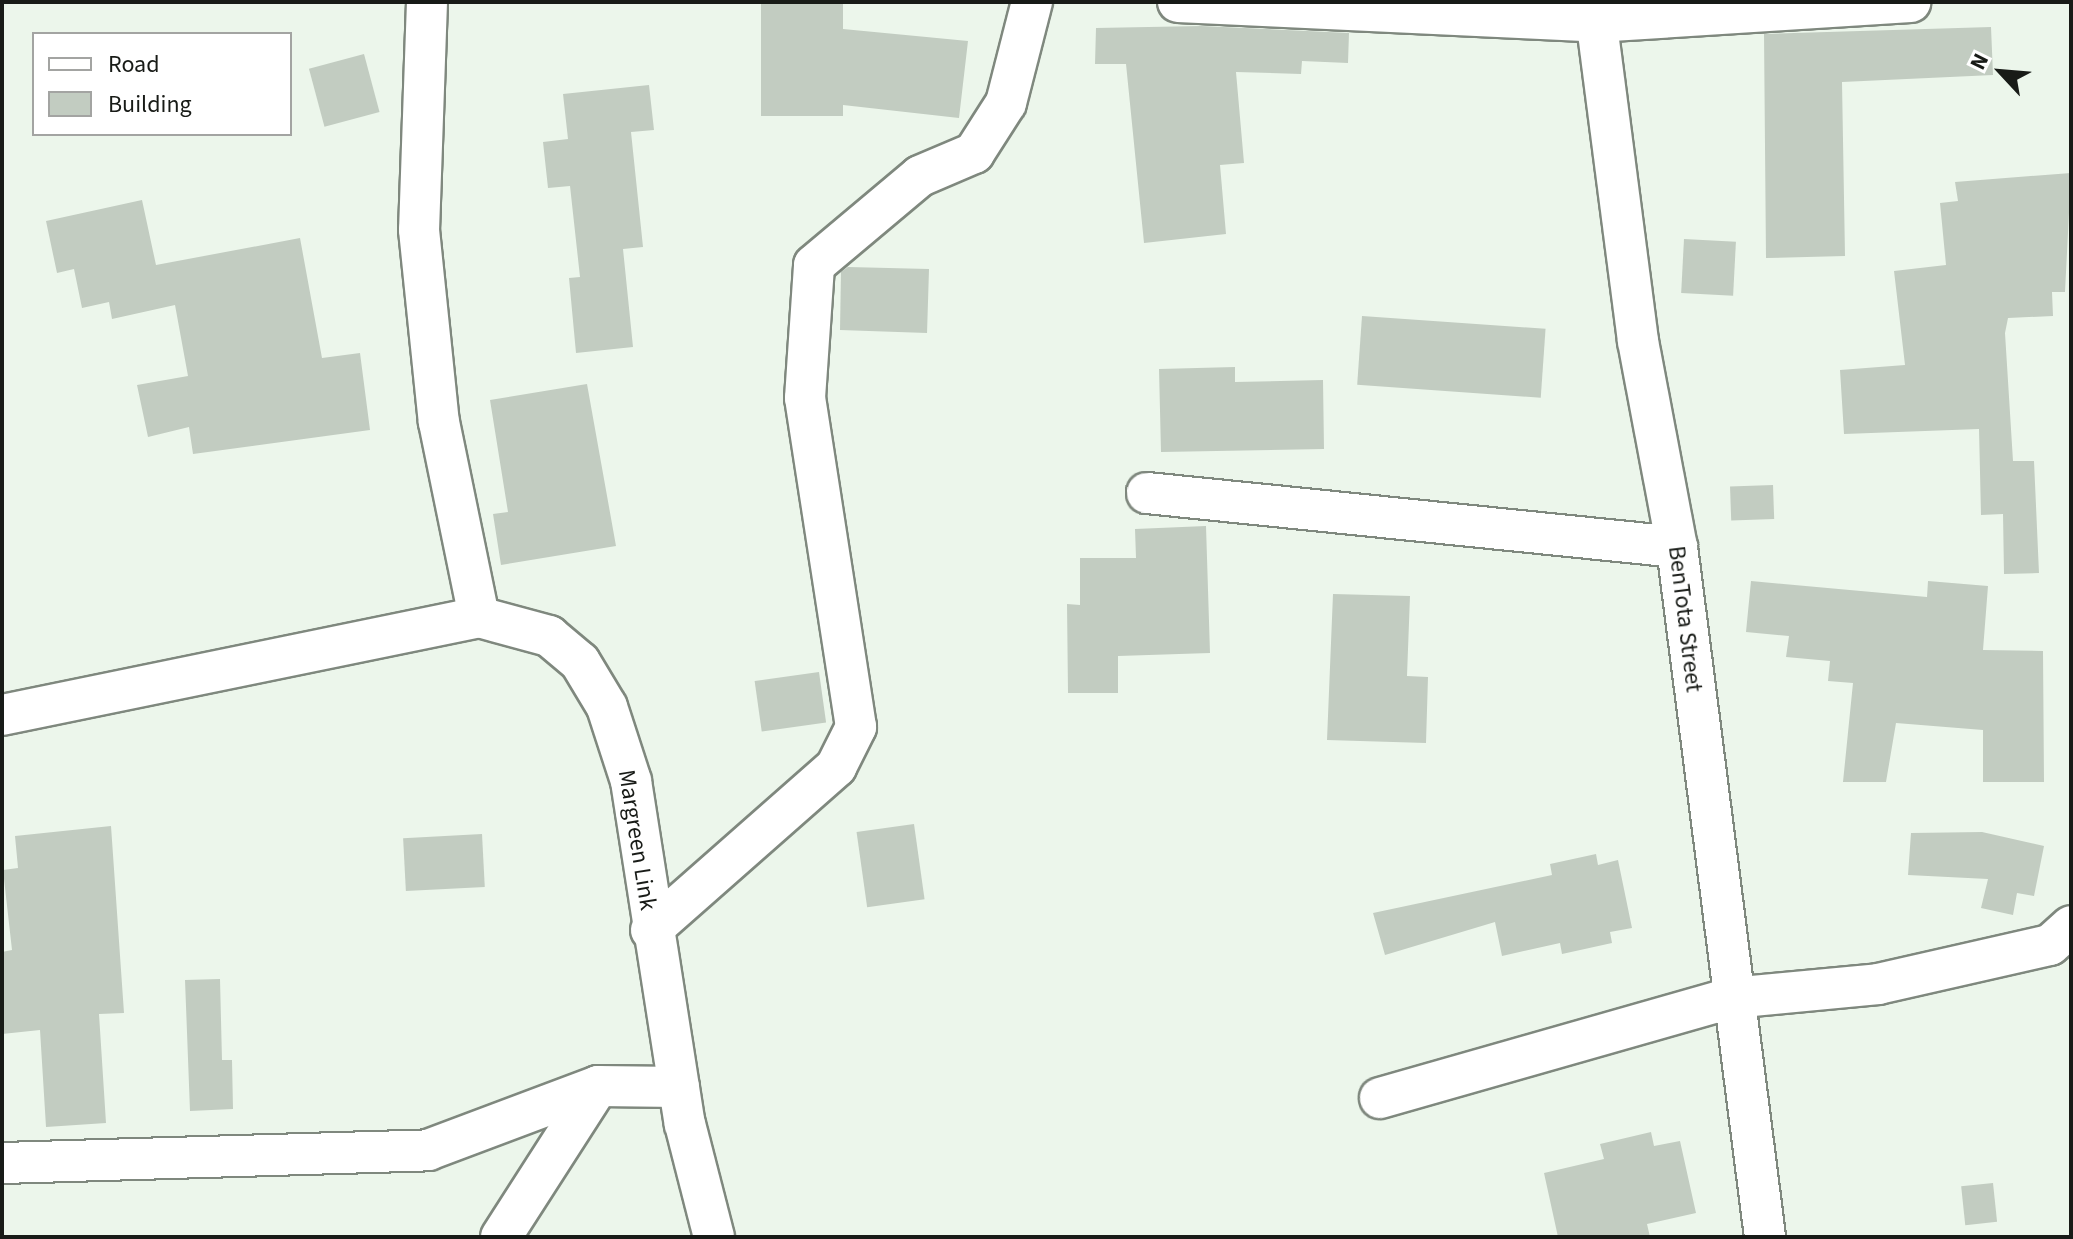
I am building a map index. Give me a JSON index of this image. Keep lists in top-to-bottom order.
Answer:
{
  "streets": {
    "street": ["BenTota Street", "Margreen Link"]
  },
  "legend": ["Road", "Building"],
  "north": "top left"
}
